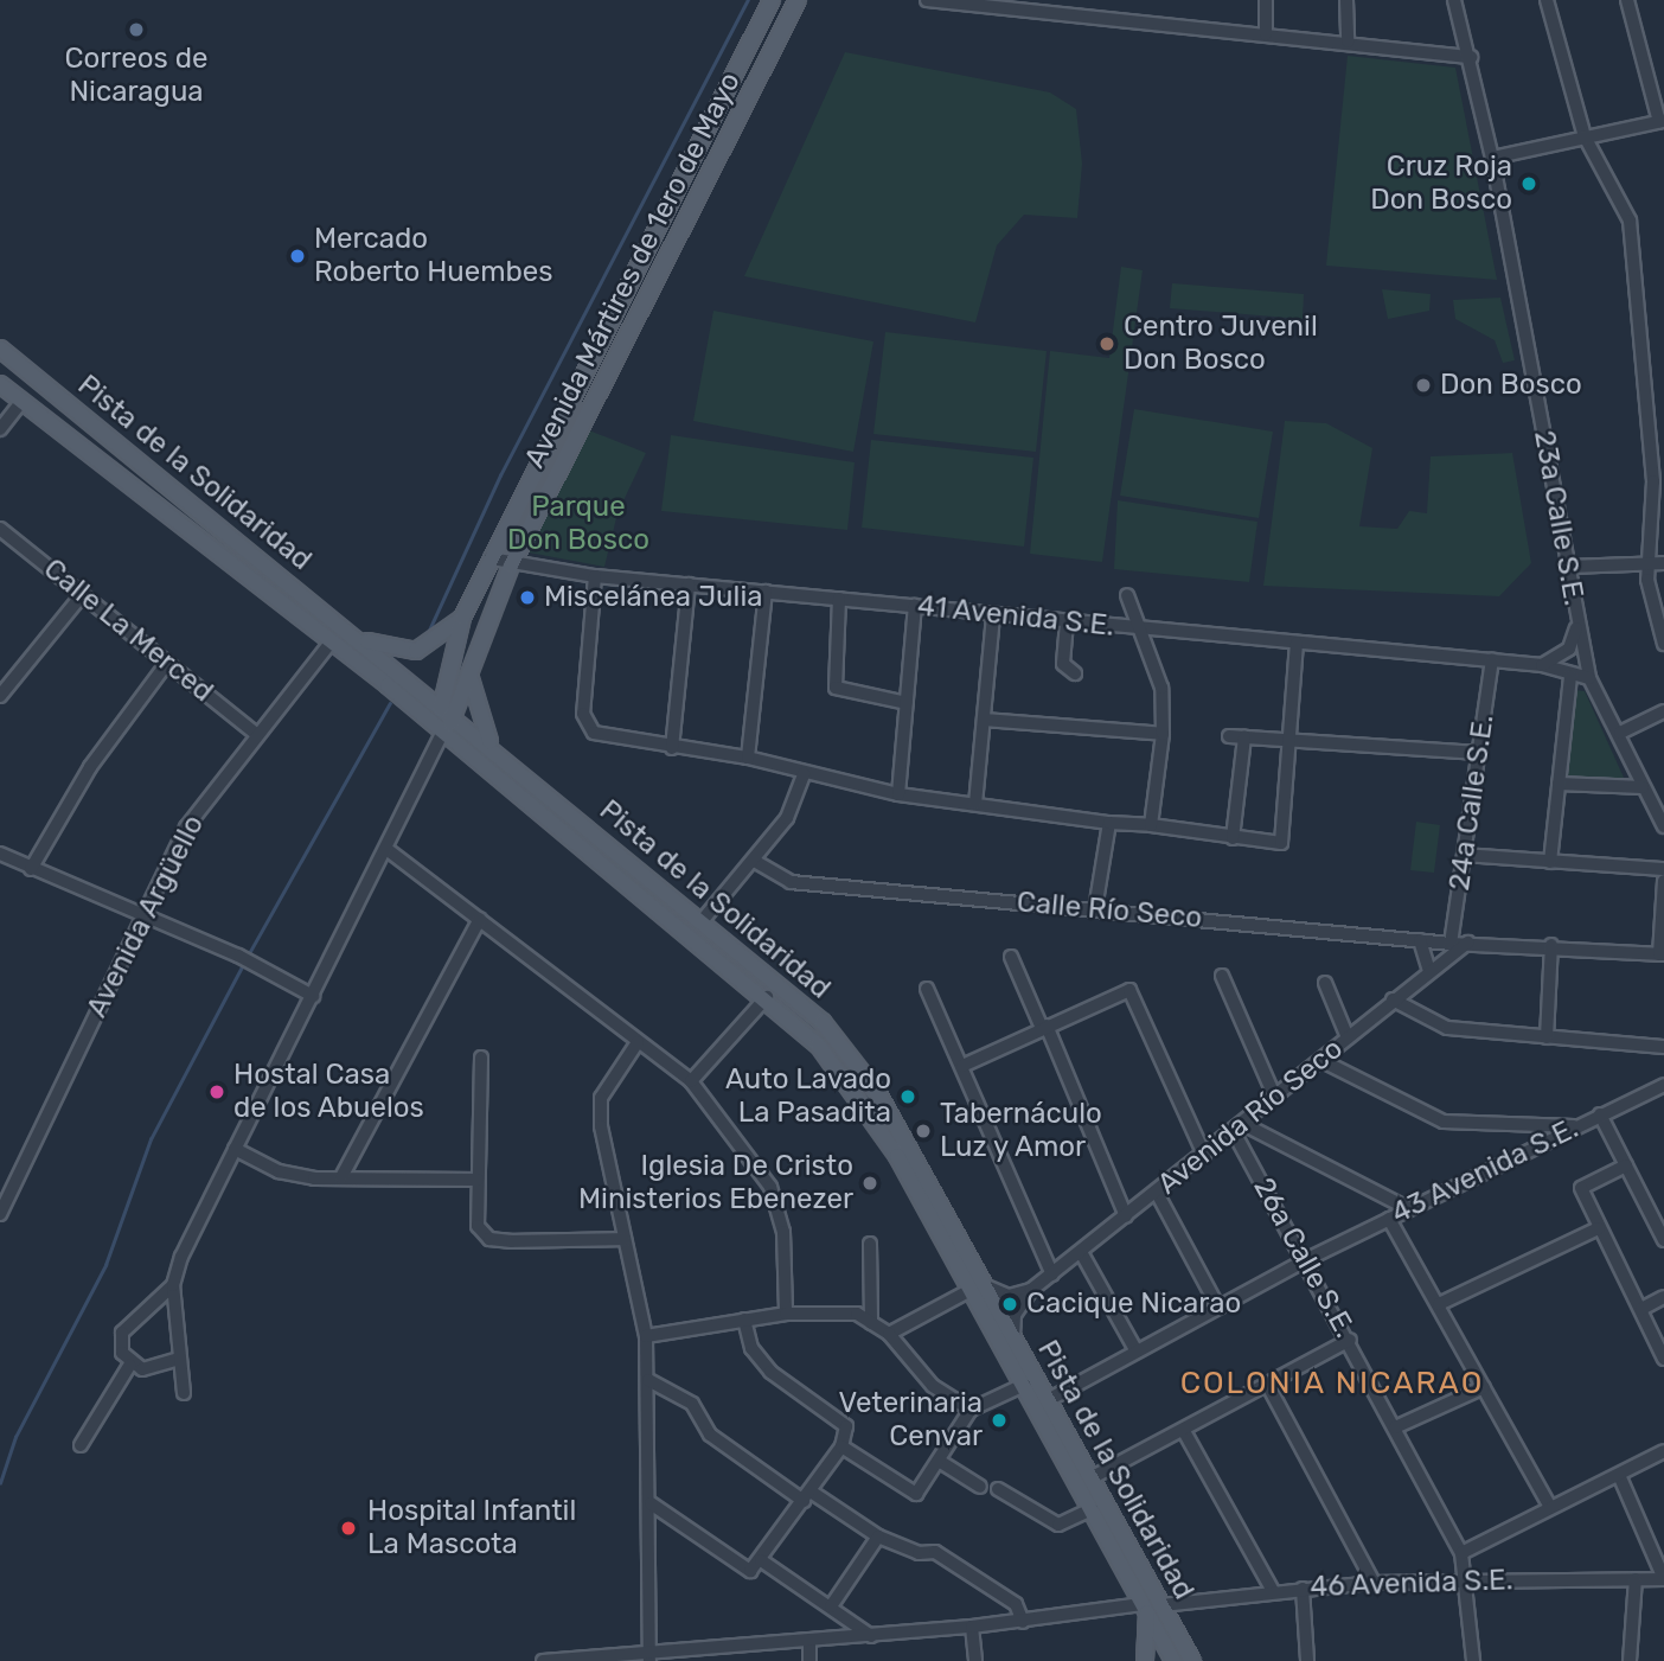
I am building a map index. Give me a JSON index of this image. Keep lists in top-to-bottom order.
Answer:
{
  "streets": {
    "main road": ["Avenida Mártires de 1ero de Mayo", "Pista de la Solidaridad"],
    "street": [
      "23a Calle S.E.",
      "41 Avenida S.E.",
      "Calle La Merced",
      "24a Calle S.E.",
      "Calle Río Seco",
      "Avenida Argüello",
      "Avenida Río Seco",
      "43 Avenida S.E.",
      "26a Calle S.E.",
      "46 Avenida S.E."
    ]
  },
  "crossings": [
    ["Avenida Mártires de 1ero de Mayo", "Pista de la Solidaridad"],
    ["Avenida Mártires de 1ero de Mayo", "41 Avenida S.E."],
    ["Pista de la Solidaridad", "Avenida Argüello"],
    ["Pista de la Solidaridad", "Avenida Río Seco"],
    ["Pista de la Solidaridad", "43 Avenida S.E."],
    ["Pista de la Solidaridad", "46 Avenida S.E."],
    ["23a Calle S.E.", "41 Avenida S.E."],
    ["41 Avenida S.E.", "24a Calle S.E."],
    ["Calle La Merced", "Avenida Argüello"],
    ["24a Calle S.E.", "Calle Río Seco"],
    ["Calle Río Seco", "Avenida Río Seco"],
    ["Avenida Río Seco", "26a Calle S.E."],
    ["43 Avenida S.E.", "26a Calle S.E."],
    ["26a Calle S.E.", "46 Avenida S.E."]
  ],
  "districts": ["COLONIA NICARAO"],
  "parks": ["Parque Don Bosco"],
  "places": [
    "Correos de Nicaragua",
    "Cruz Roja Don Bosco",
    "Mercado Roberto Huembes",
    "Centro Juvenil Don Bosco",
    "Don Bosco",
    "Miscelánea Julia",
    "Hostal Casa de los Abuelos",
    "Auto Lavado La Pasadita",
    "Tabernáculo Luz y Amor",
    "Iglesia De Cristo Ministerios Ebenezer",
    "Cacique Nicarao",
    "Veterinaria Cenvar",
    "Hospital Infantil La Mascota"
  ]
}
